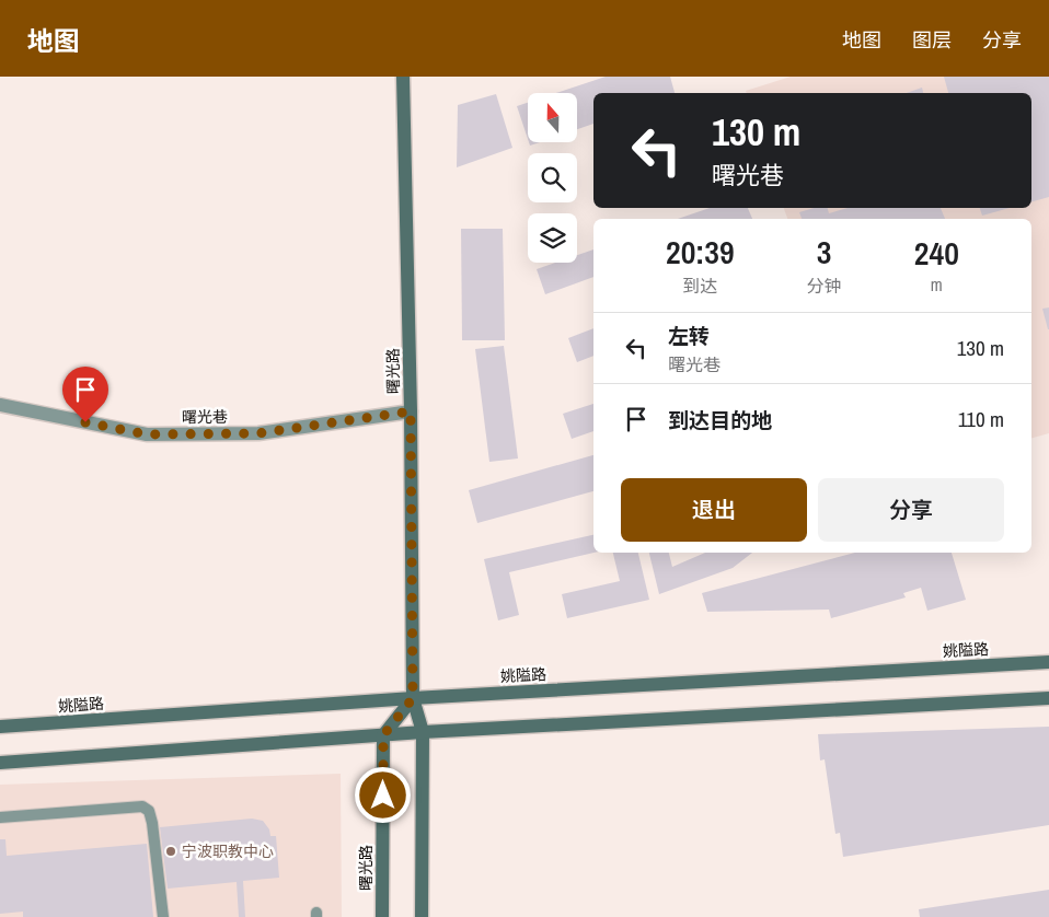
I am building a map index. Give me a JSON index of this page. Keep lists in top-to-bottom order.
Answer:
{
  "streets": {
    "main road": ["曙光路", "姚隘路"],
    "street": ["曙光巷"]
  },
  "crossings": [
    ["曙光路", "曙光巷"],
    ["曙光路", "姚隘路"]
  ],
  "places": ["宁波职教中心"],
  "north": "top",
  "page": {
    "header": "地图",
    "nav": ["地图", "图层", "分享"],
    "turn": ["130 m", "曙光巷"],
    "eta": [
      "20:39",
      "到达",
      "3",
      "分钟",
      "240",
      "m"
    ],
    "list": [
      {
        "name": "左转",
        "note": "曙光巷",
        "value": "130 m"
      },
      {
        "name": "到达目的地",
        "value": "110 m"
      }
    ],
    "buttons": ["退出", "分享"]
  }
}
